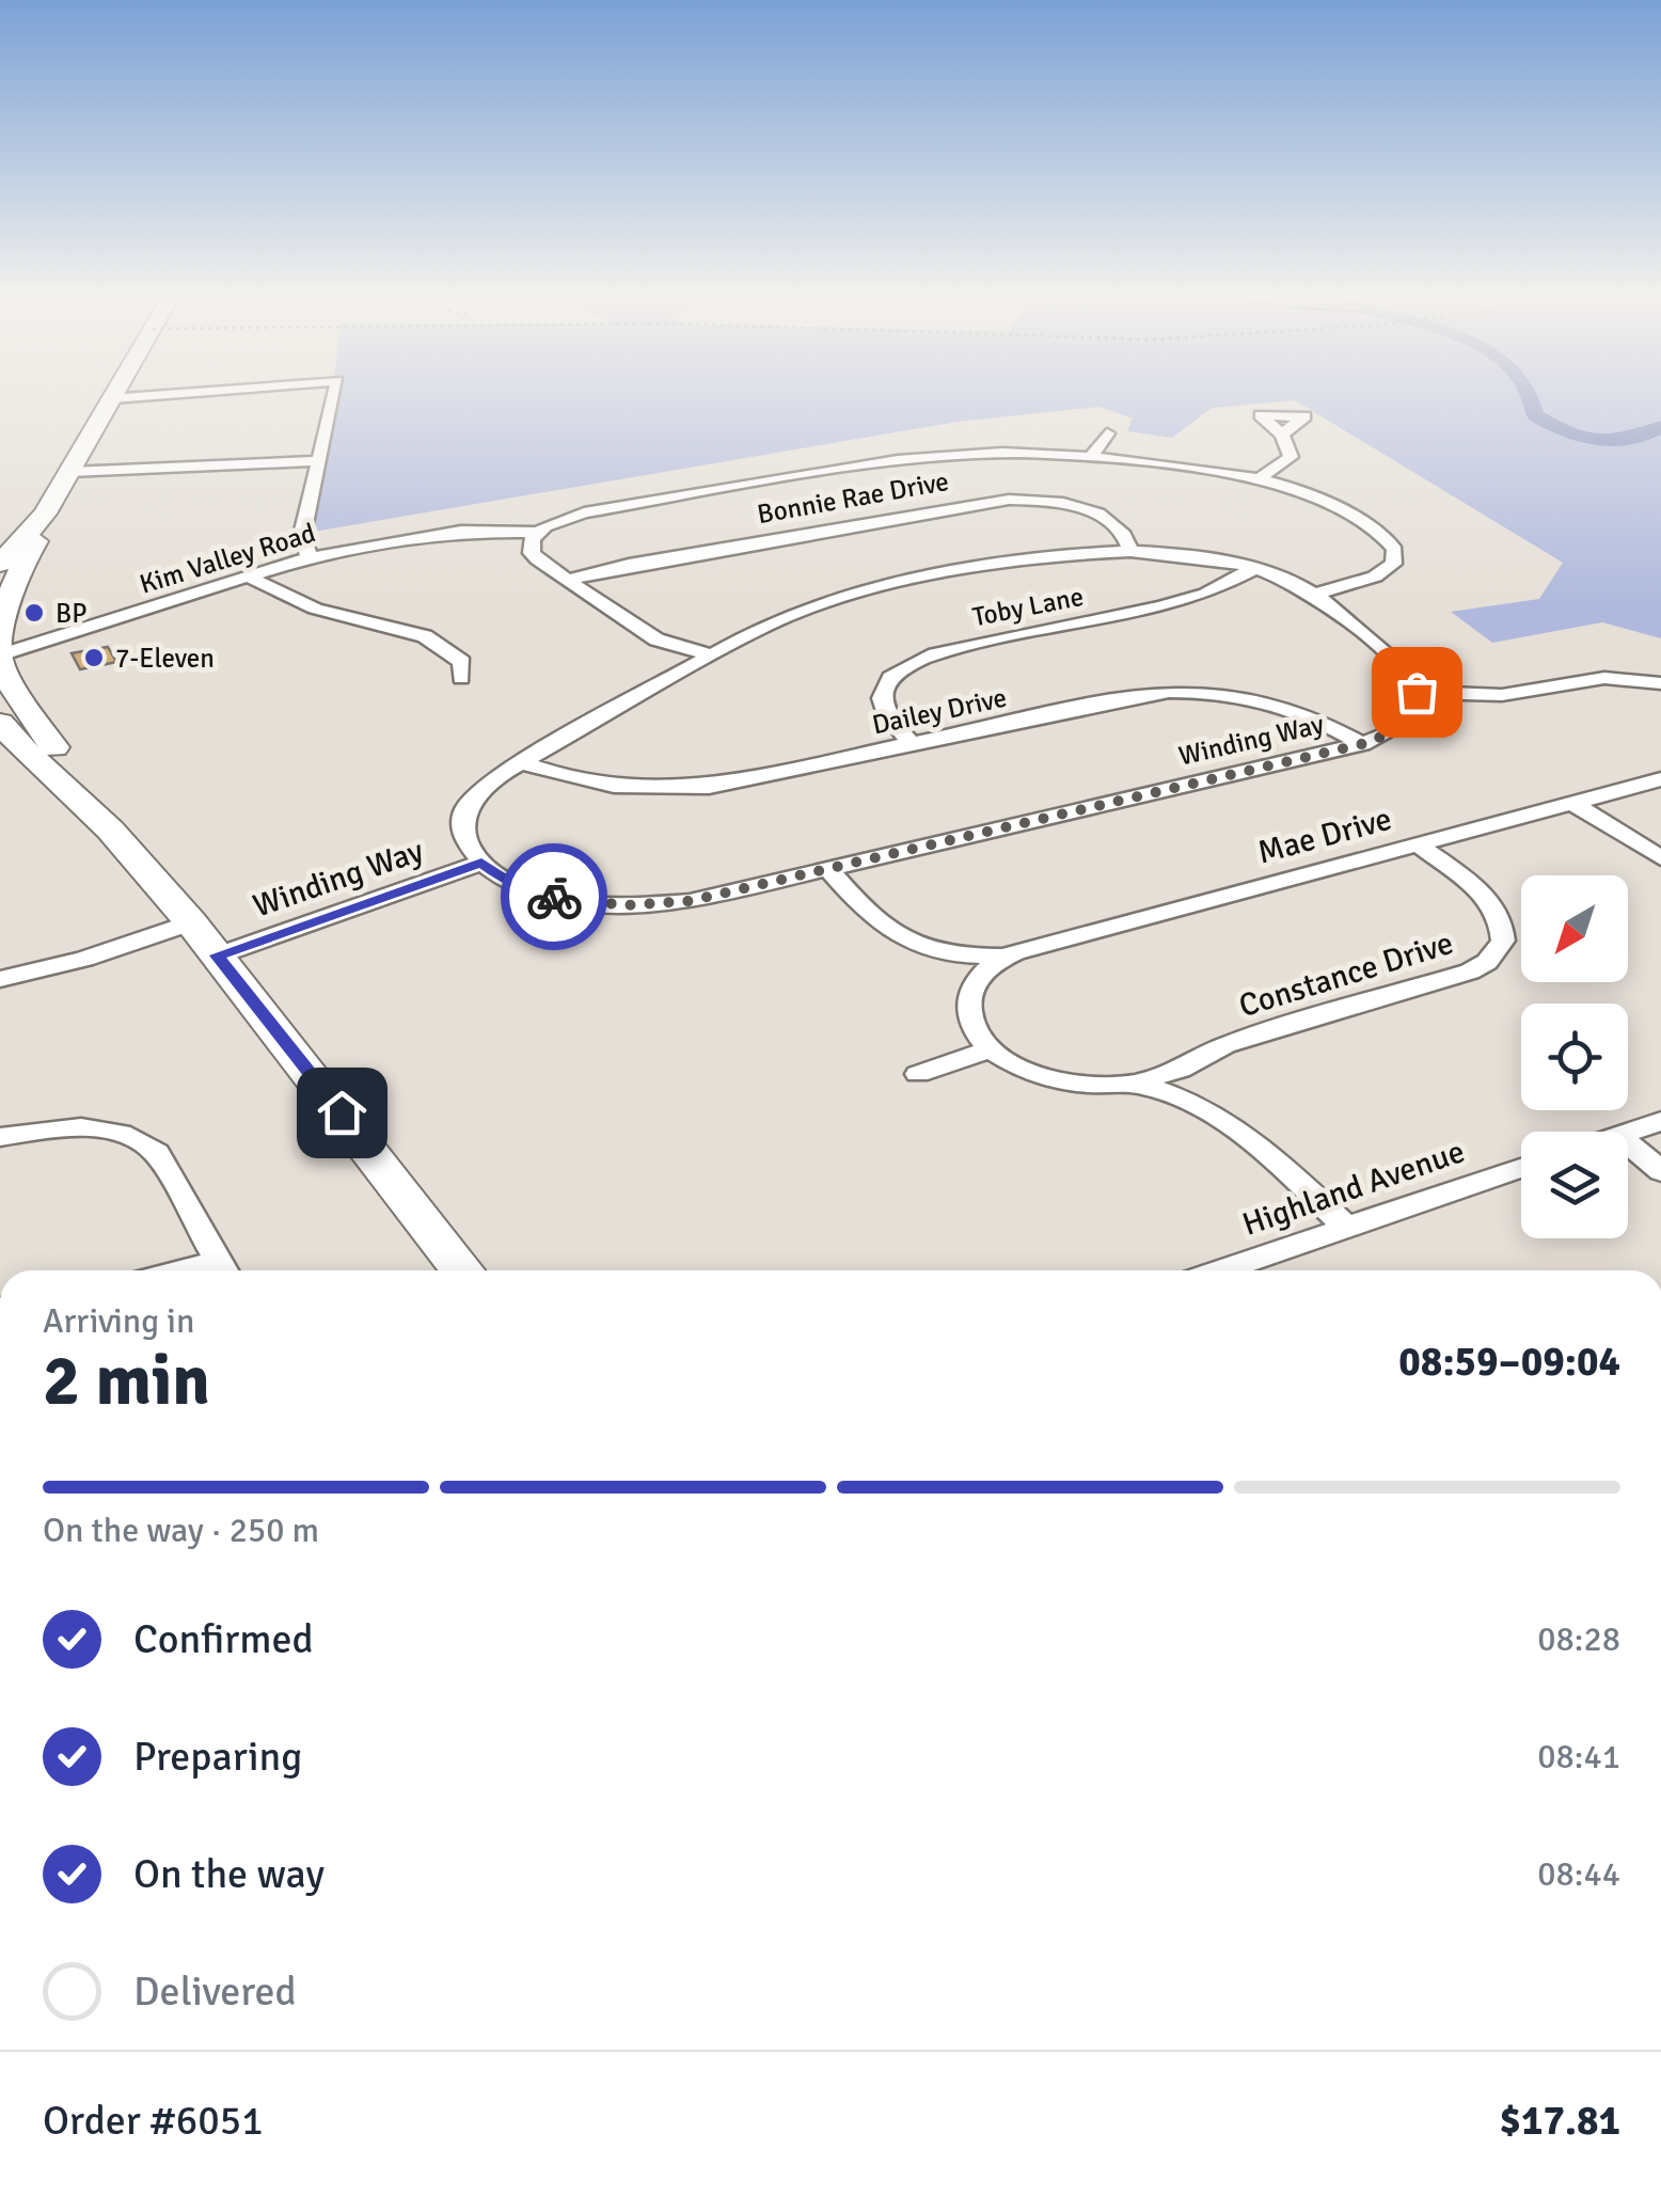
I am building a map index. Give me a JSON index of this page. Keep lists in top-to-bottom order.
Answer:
{
  "streets": {
    "street": [
      "Bonnie Rae Drive",
      "Kim Valley Road",
      "Toby Lane",
      "Dailey Drive",
      "Winding Way",
      "Mae Drive",
      "Constance Drive",
      "Highland Avenue"
    ]
  },
  "crossings": [
    ["Bonnie Rae Drive", "Winding Way"],
    ["Toby Lane", "Dailey Drive"],
    ["Toby Lane", "Winding Way"],
    ["Dailey Drive", "Winding Way"],
    ["Winding Way", "Mae Drive"],
    ["Mae Drive", "Constance Drive"]
  ],
  "places": ["BP", "7-Eleven"],
  "north": "bottom left",
  "page": {
    "heading": ["2 min", "Arriving in", "08:59–09:04"],
    "panel": ["Order #6051", "$17.81"],
    "bar": "On the way · 250 m",
    "list": [
      ["Confirmed", "08:28"],
      ["Preparing", "08:41"],
      ["On the way", "08:44"],
      "Delivered"
    ]
  }
}
